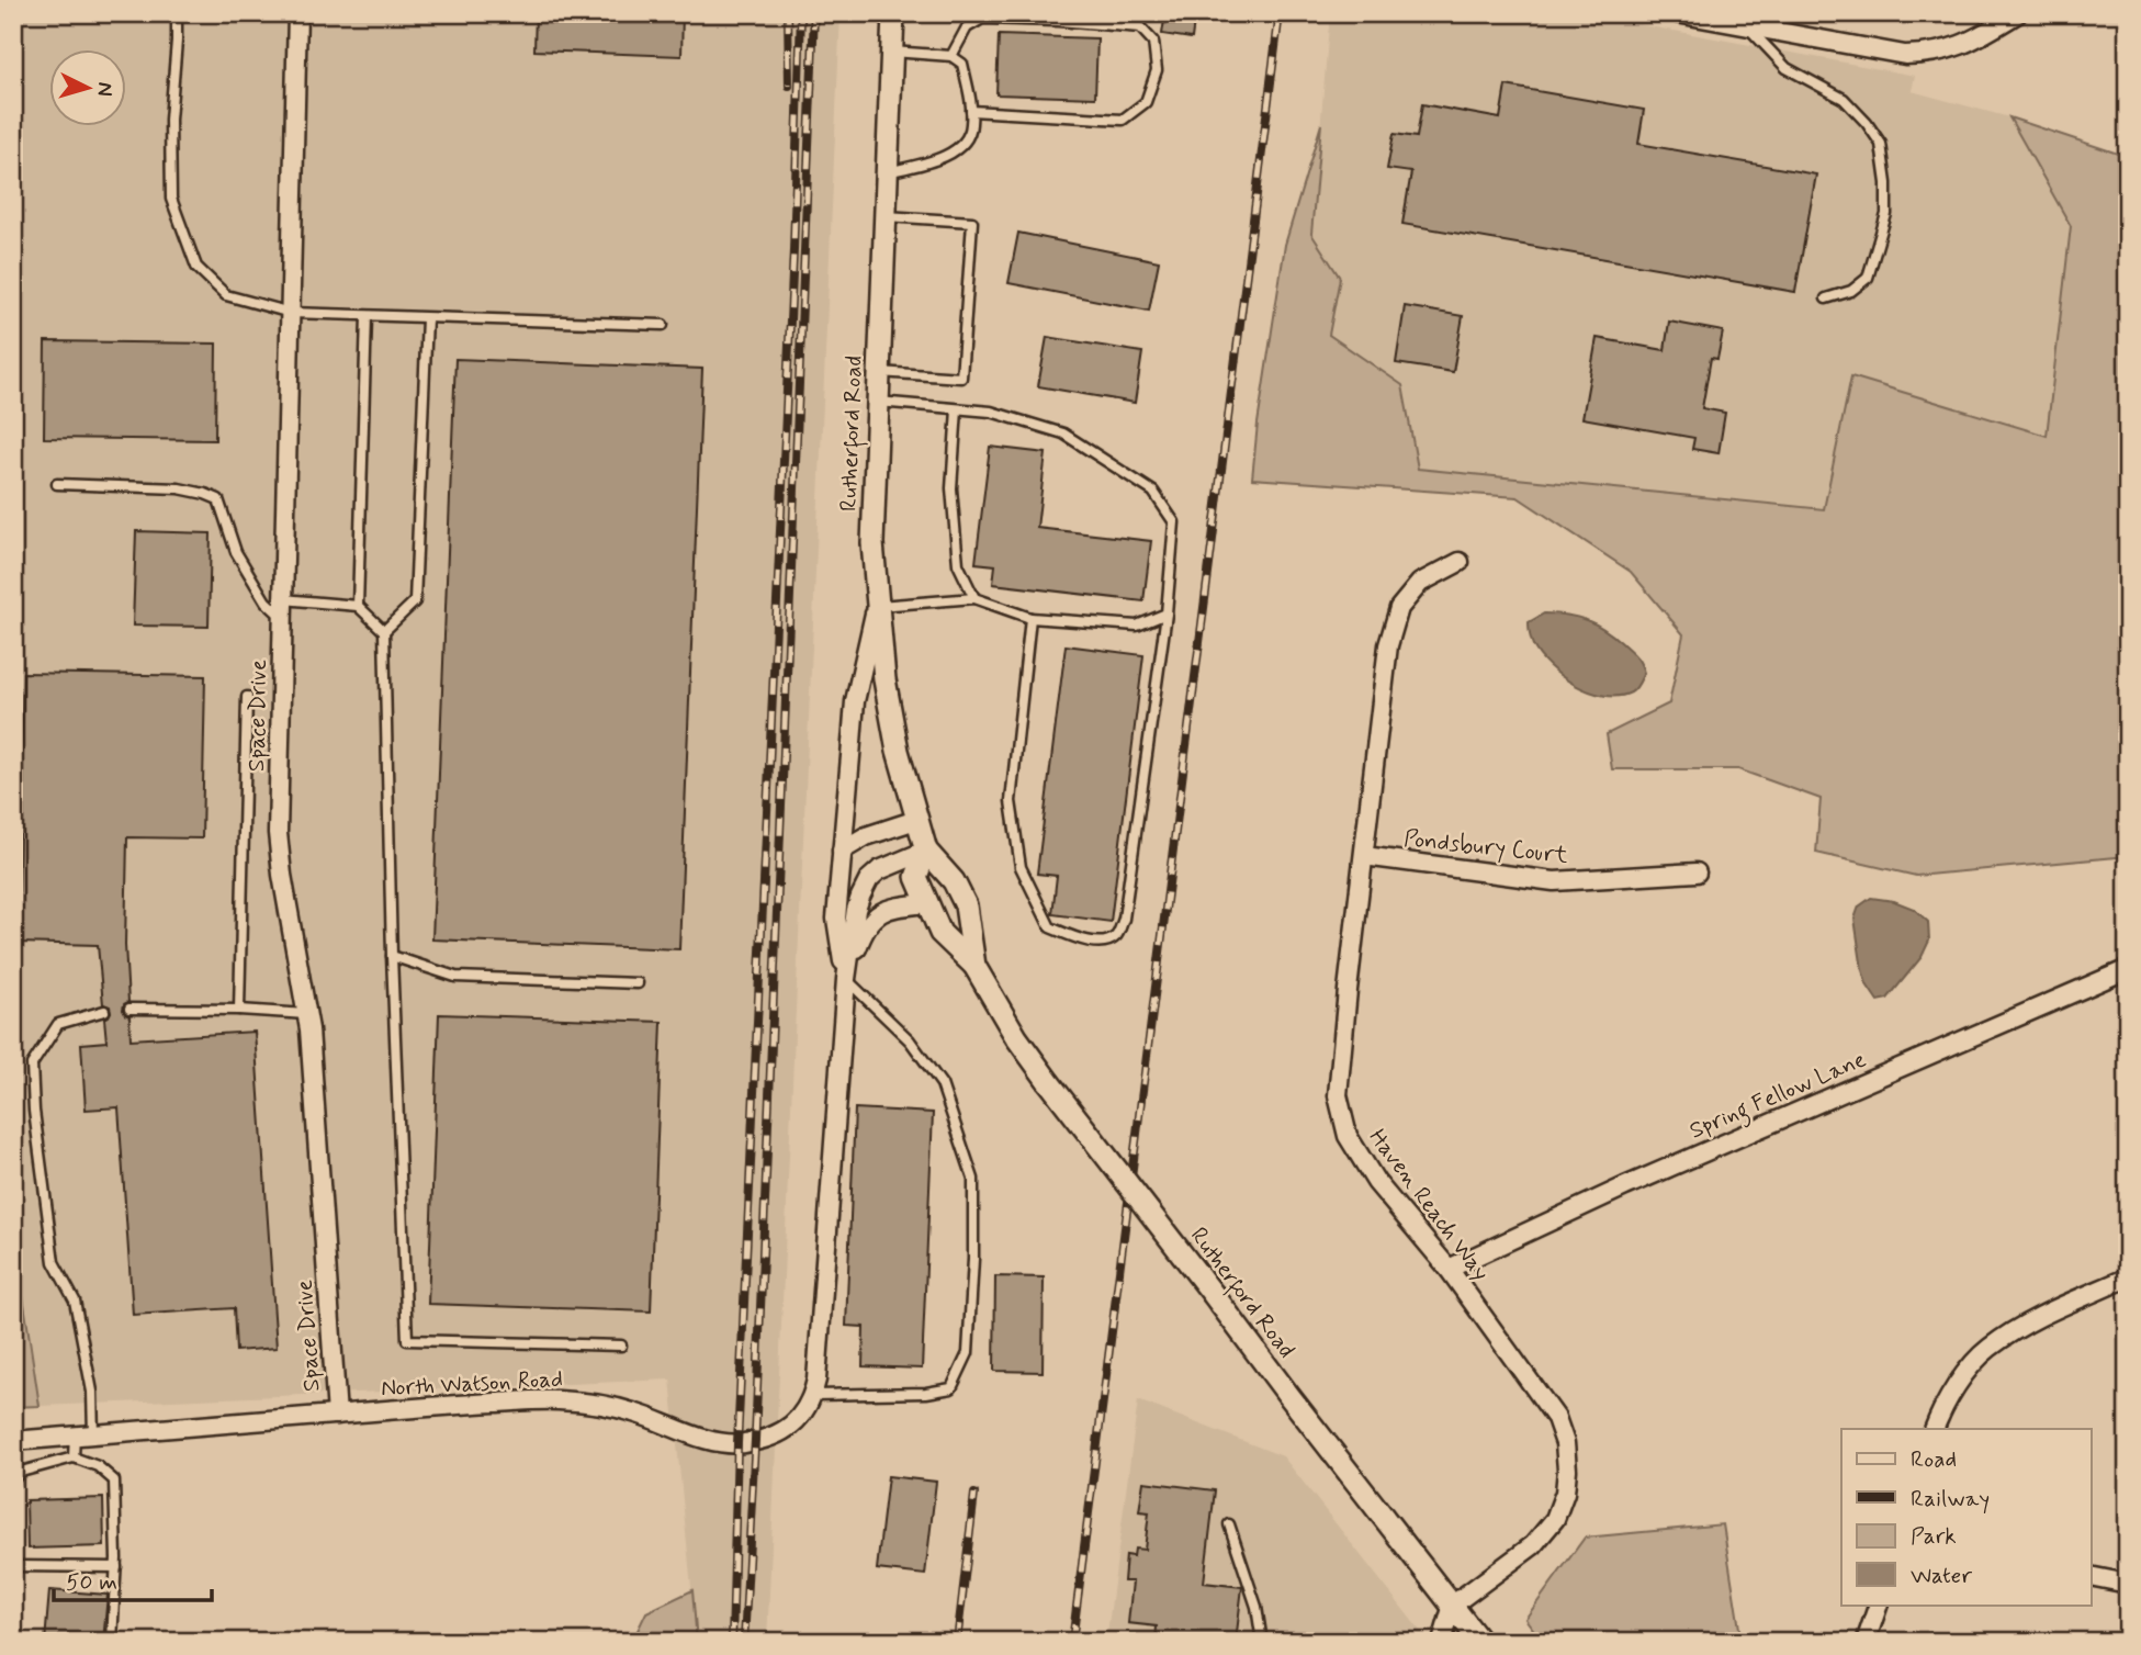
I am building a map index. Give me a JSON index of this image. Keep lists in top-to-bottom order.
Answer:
{
  "streets": {
    "street": [
      "Rutherford Road",
      "Space Drive",
      "Pondsbury Court",
      "Spring Fellow Lane",
      "Haven Reach Way",
      "North Watson Road"
    ]
  },
  "crossings": [
    ["Rutherford Road", "Haven Reach Way"],
    ["Rutherford Road", "North Watson Road"],
    ["Space Drive", "North Watson Road"],
    ["Pondsbury Court", "Haven Reach Way"],
    ["Spring Fellow Lane", "Haven Reach Way"]
  ],
  "legend": [
    "Road",
    "Railway",
    "Park",
    "Water"
  ],
  "scale_bar": "50 m",
  "north": "right"
}
